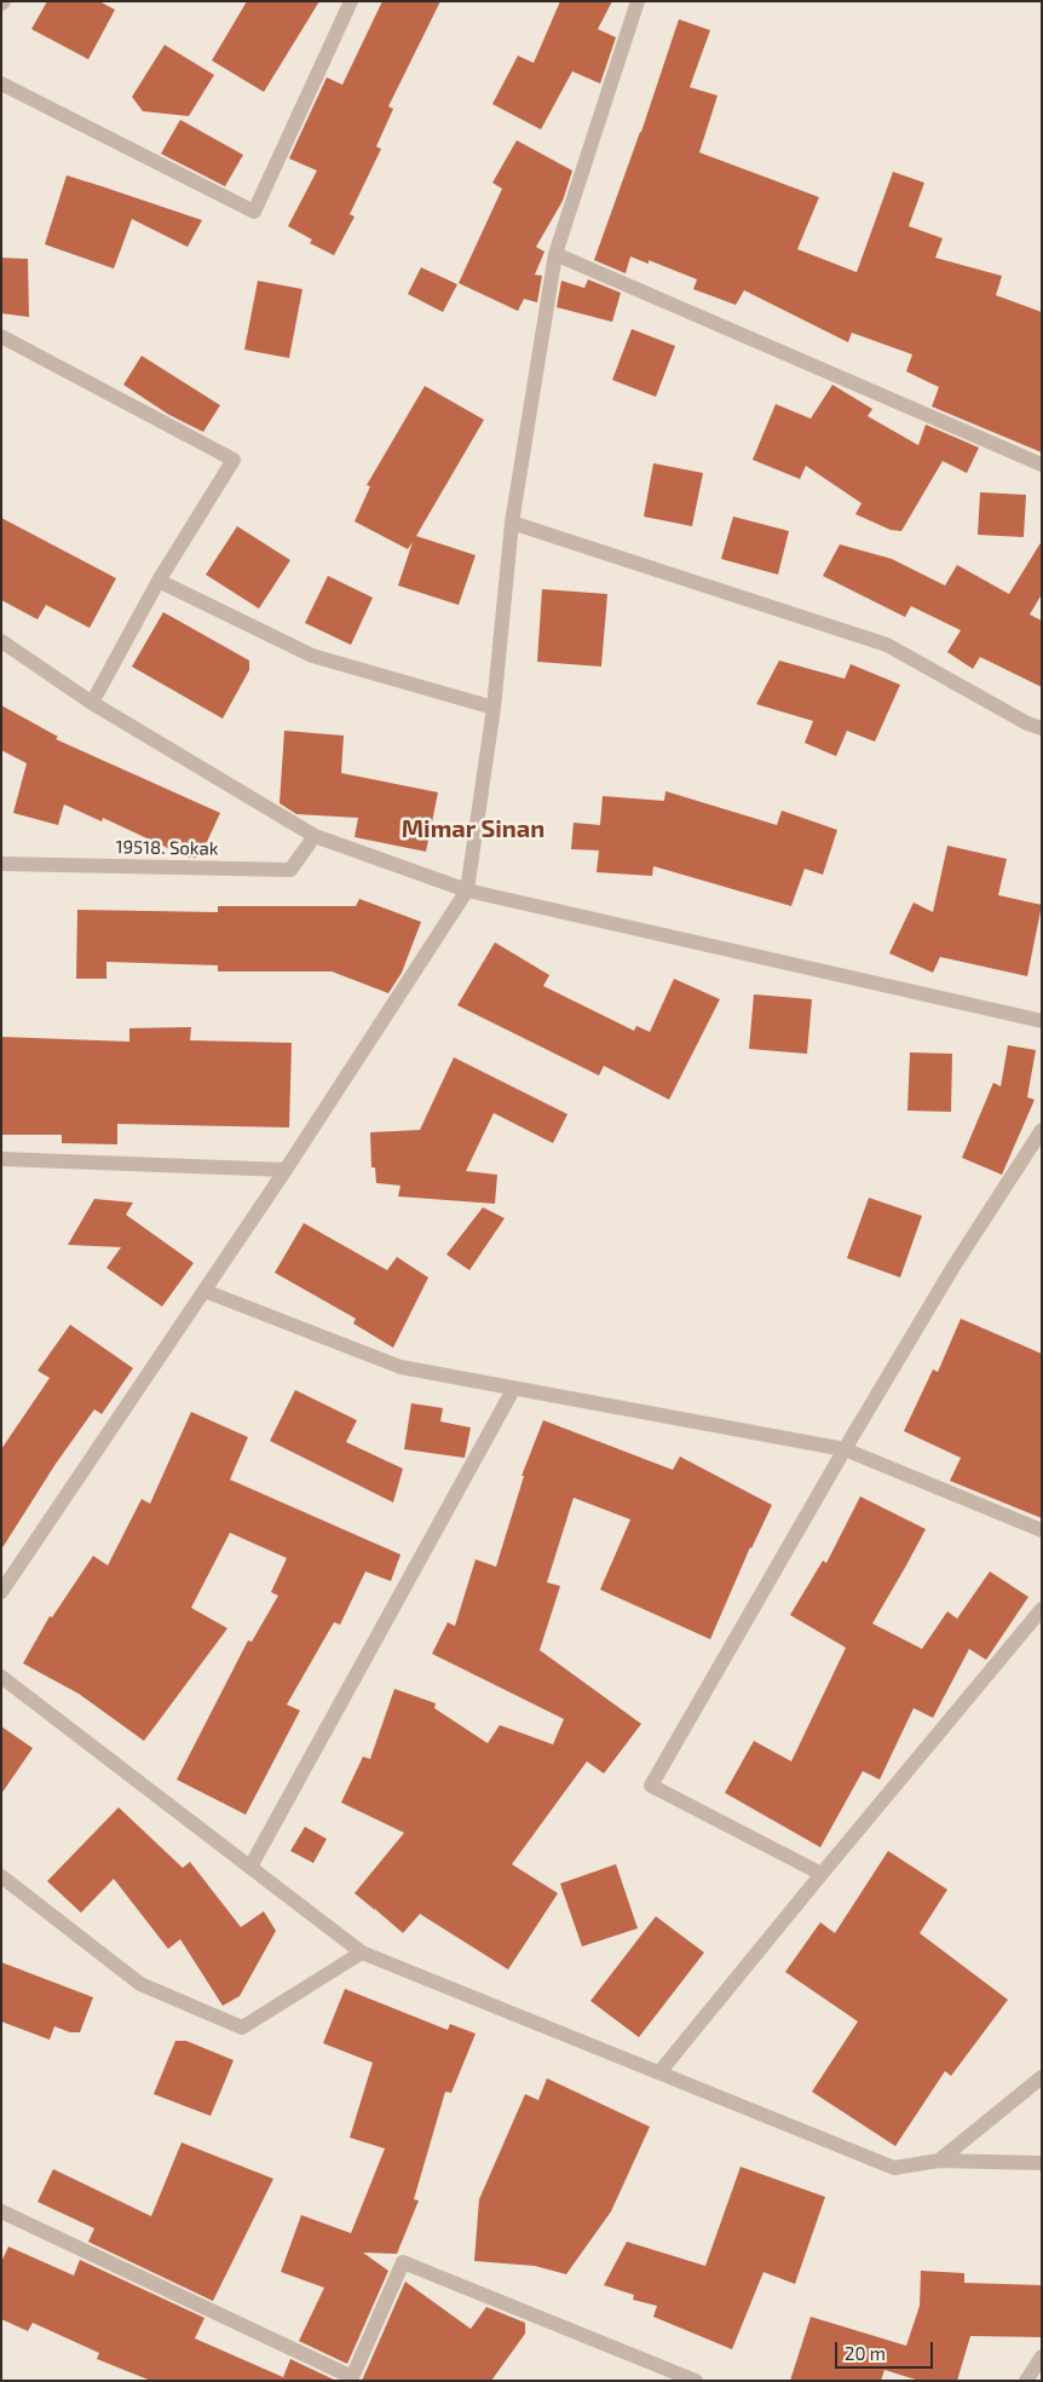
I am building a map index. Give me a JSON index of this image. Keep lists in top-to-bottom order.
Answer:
{
  "streets": {
    "street": ["19518. Sokak"]
  },
  "districts": ["Mimar Sinan"],
  "scale_bar": "20 m"
}
